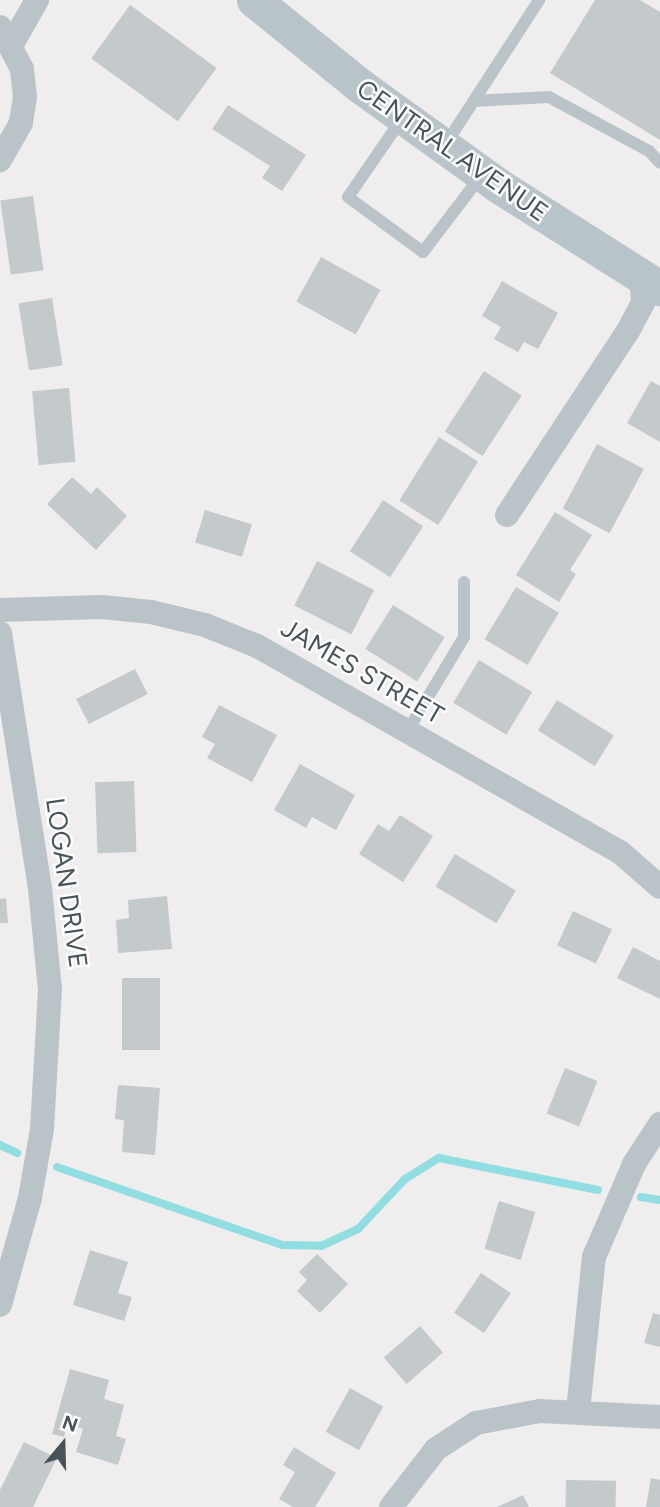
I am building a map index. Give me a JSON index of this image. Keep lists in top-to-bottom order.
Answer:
{
  "streets": {
    "street": ["CENTRAL AVENUE", "JAMES STREET", "LOGAN DRIVE"]
  },
  "north": "top"
}
